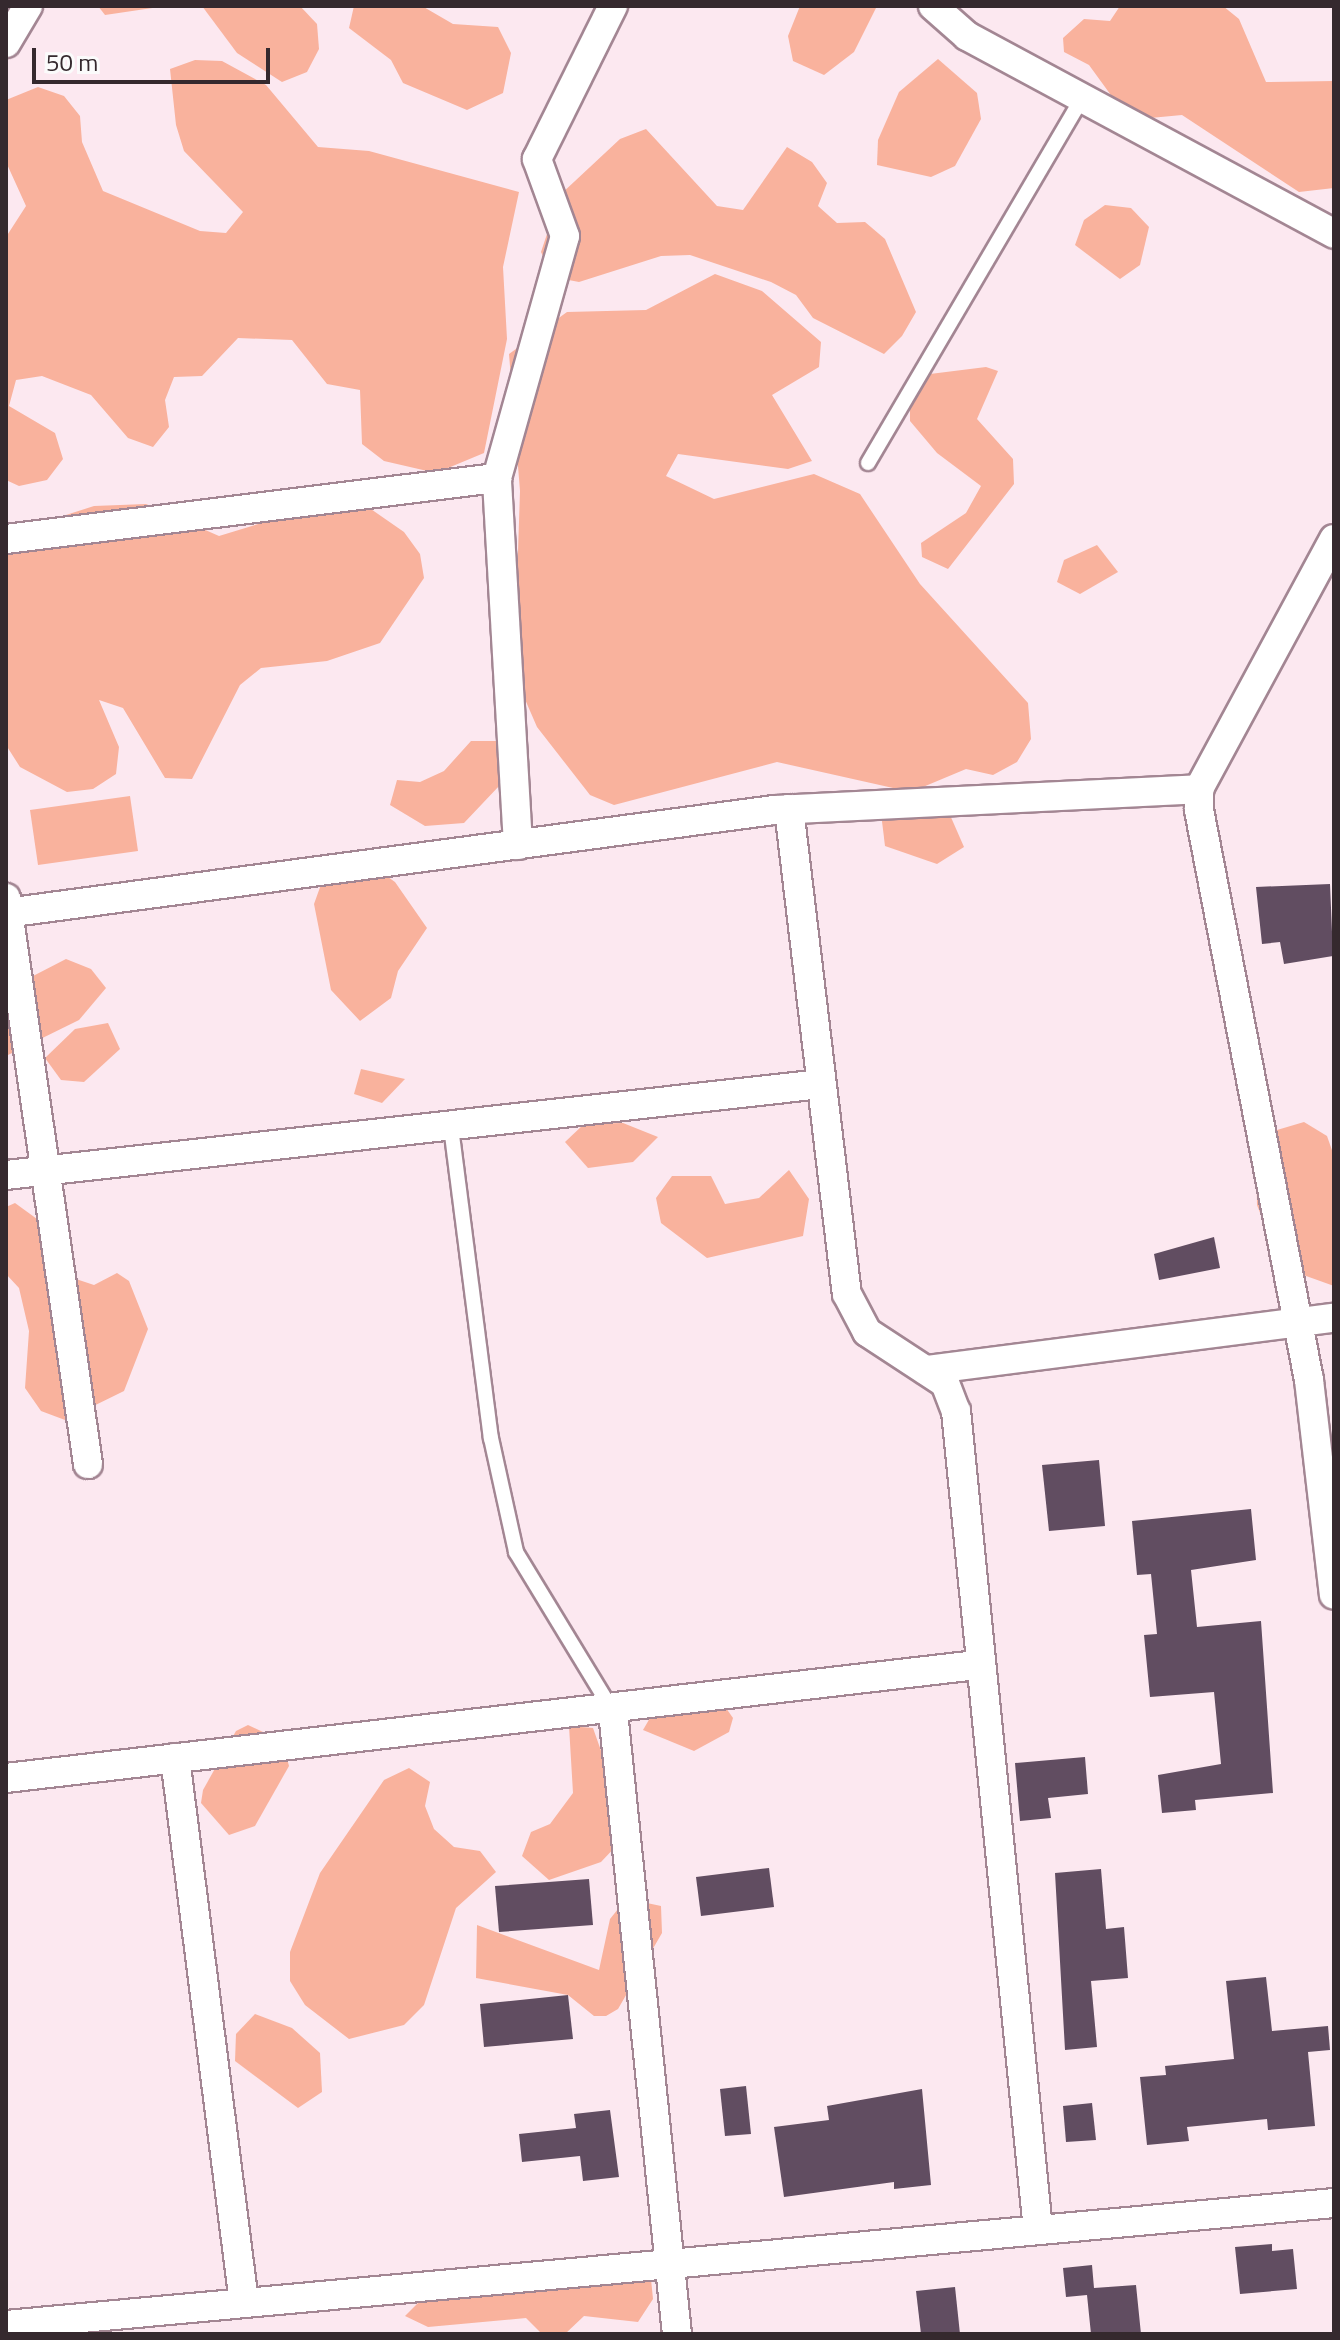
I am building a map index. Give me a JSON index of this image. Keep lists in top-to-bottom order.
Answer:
{
  "scale_bar": "50 m"
}
